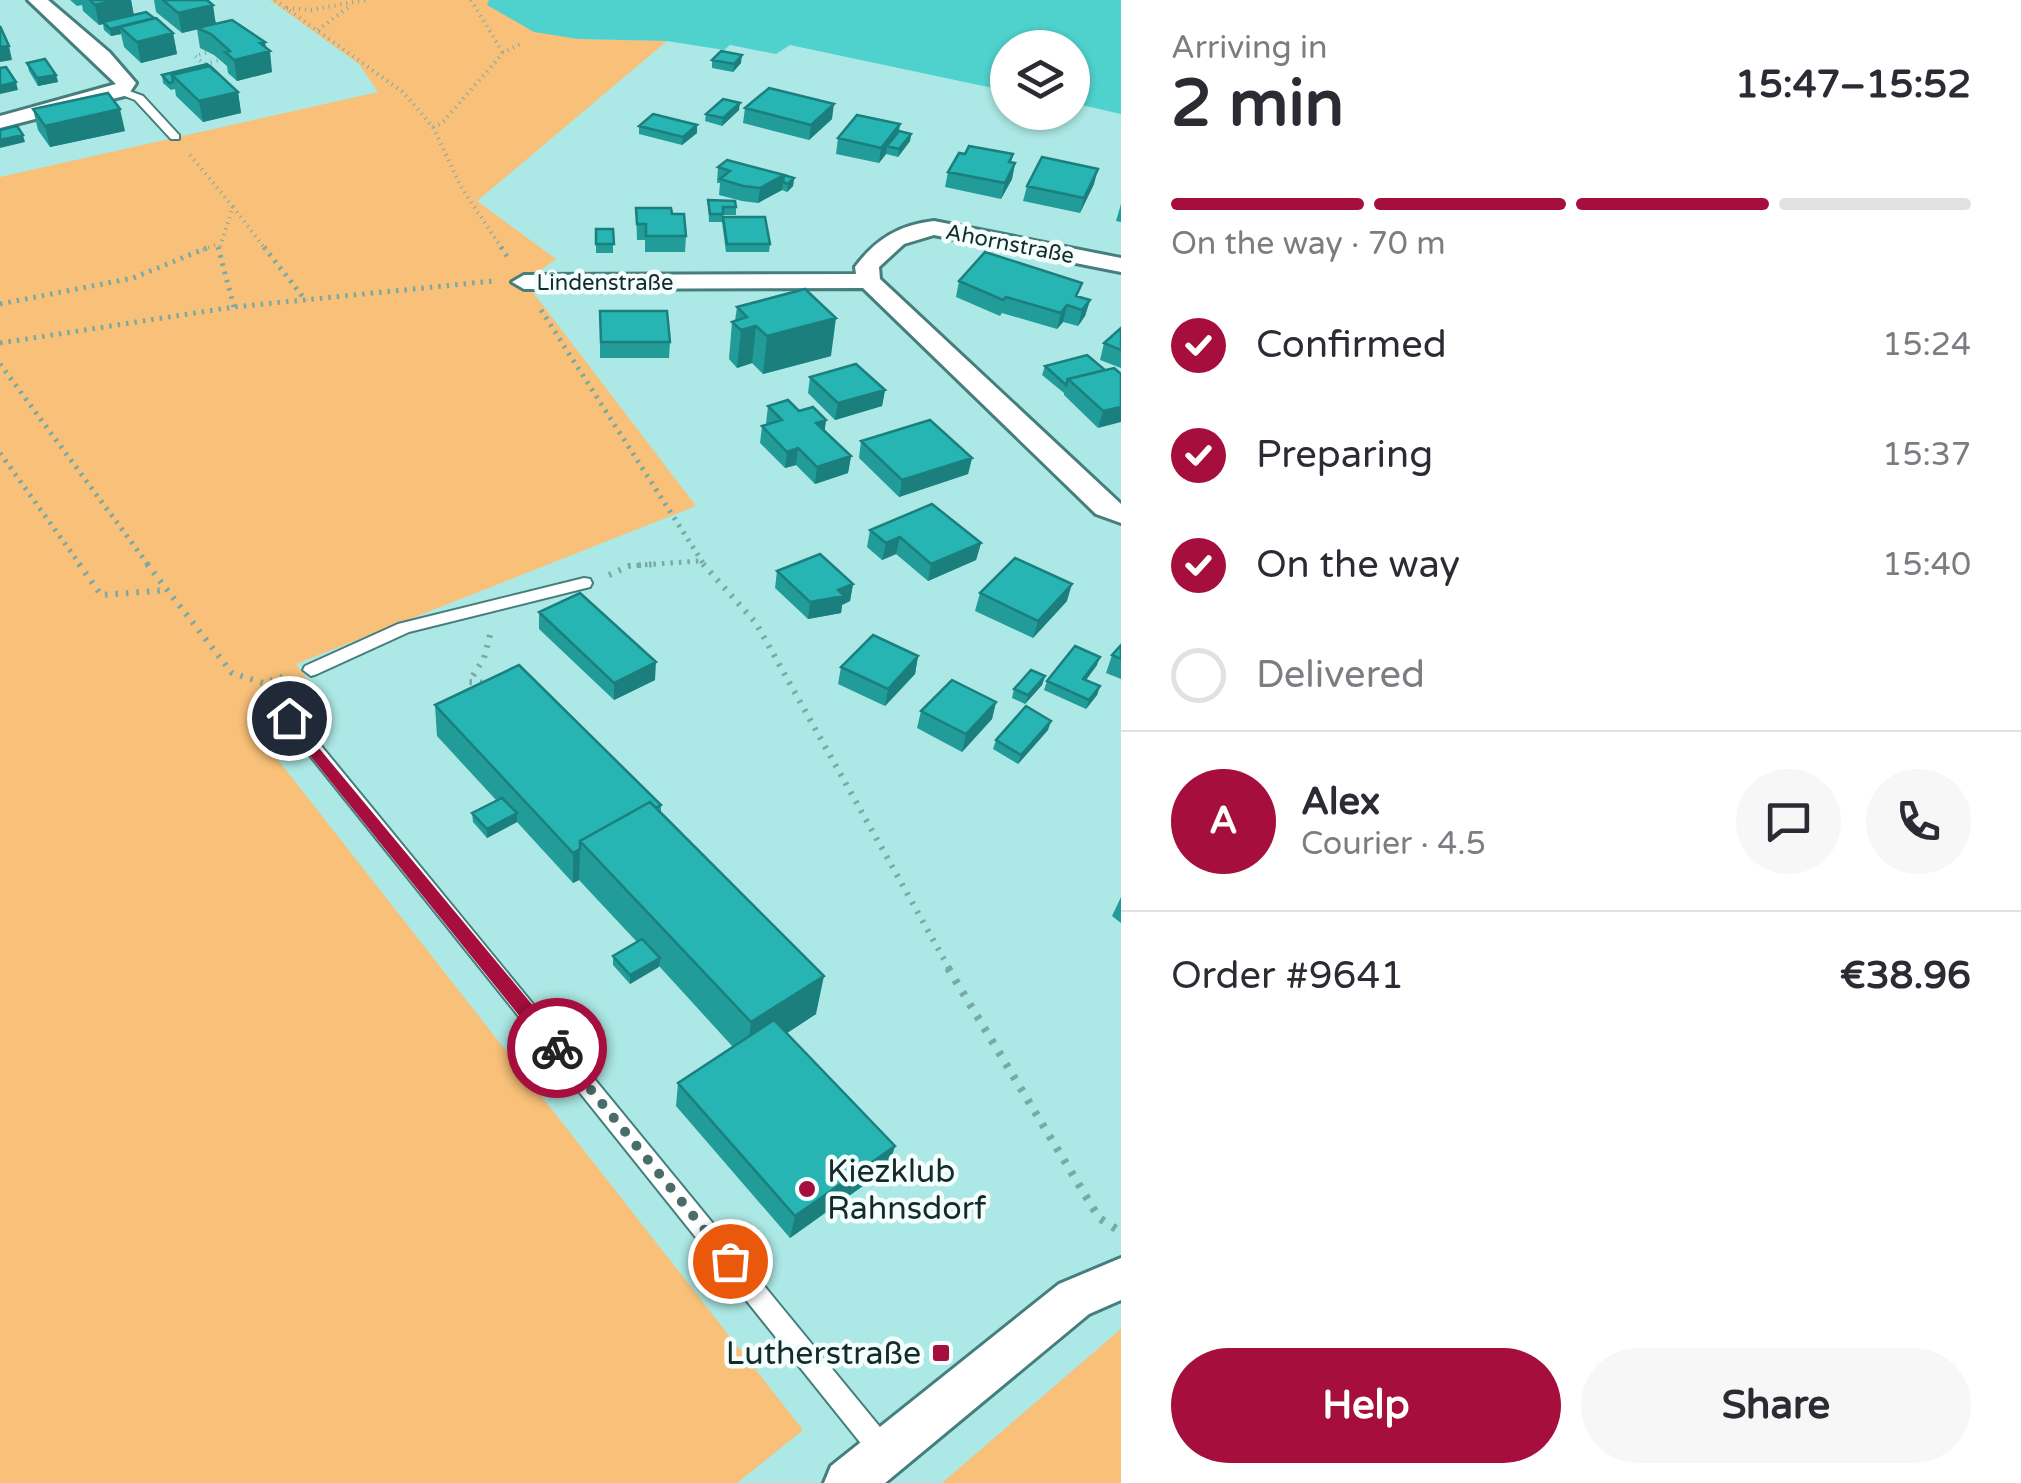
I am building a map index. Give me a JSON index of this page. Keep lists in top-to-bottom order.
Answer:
{
  "streets": {
    "street": ["Ahornstraße", "Lindenstraße"]
  },
  "crossings": [
    ["Ahornstraße", "Lindenstraße"]
  ],
  "places": {
    "other": ["Kiezklub Rahnsdorf"],
    "transit": ["Lutherstraße"]
  },
  "page": {
    "heading": ["2 min", "Arriving in", "15:47–15:52"],
    "panel": [
      "Alex",
      "Courier · 4.5",
      "Order #9641",
      "€38.96"
    ],
    "bar": "On the way · 70 m",
    "list": [
      ["Confirmed", "15:24"],
      ["Preparing", "15:37"],
      ["On the way", "15:40"],
      "Delivered"
    ],
    "round": "A",
    "buttons": ["Help", "Share"]
  }
}
